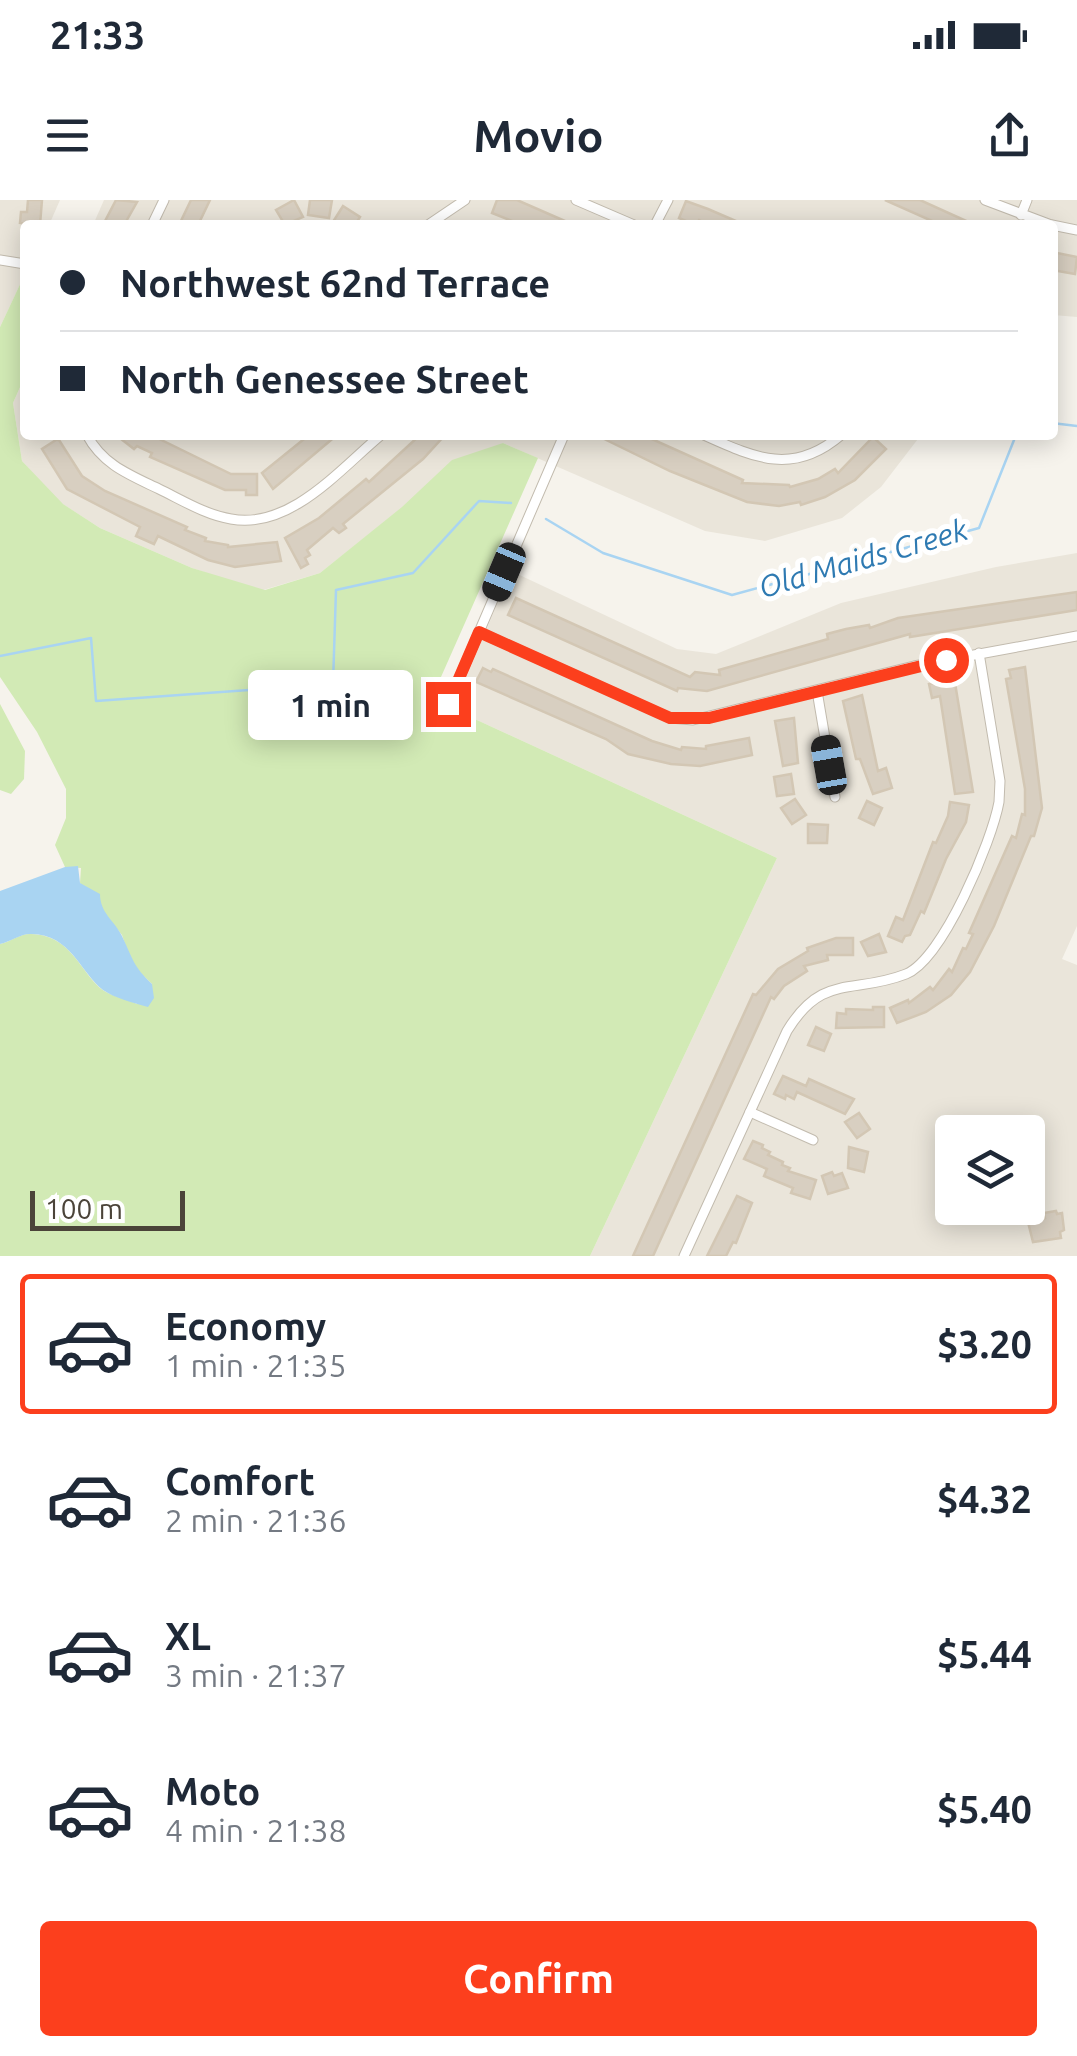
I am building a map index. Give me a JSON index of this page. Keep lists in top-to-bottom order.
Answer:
{
  "water": ["Old Maids Creek"],
  "scale_bar": "100 m",
  "page": {
    "status": "21:33",
    "header": "Movio",
    "banner": ["Northwest 62nd Terrace", "North Genessee Street"],
    "bubble": "1 min",
    "scale": "100 m",
    "list": [
      {
        "name": "Economy",
        "note": "1 min · 21:35",
        "value": "$3.20"
      },
      {
        "name": "Comfort",
        "note": "2 min · 21:36",
        "value": "$4.32"
      },
      {
        "name": "XL",
        "note": "3 min · 21:37",
        "value": "$5.44"
      },
      {
        "name": "Moto",
        "note": "4 min · 21:38",
        "value": "$5.40"
      }
    ],
    "buttons": "Confirm"
  }
}
